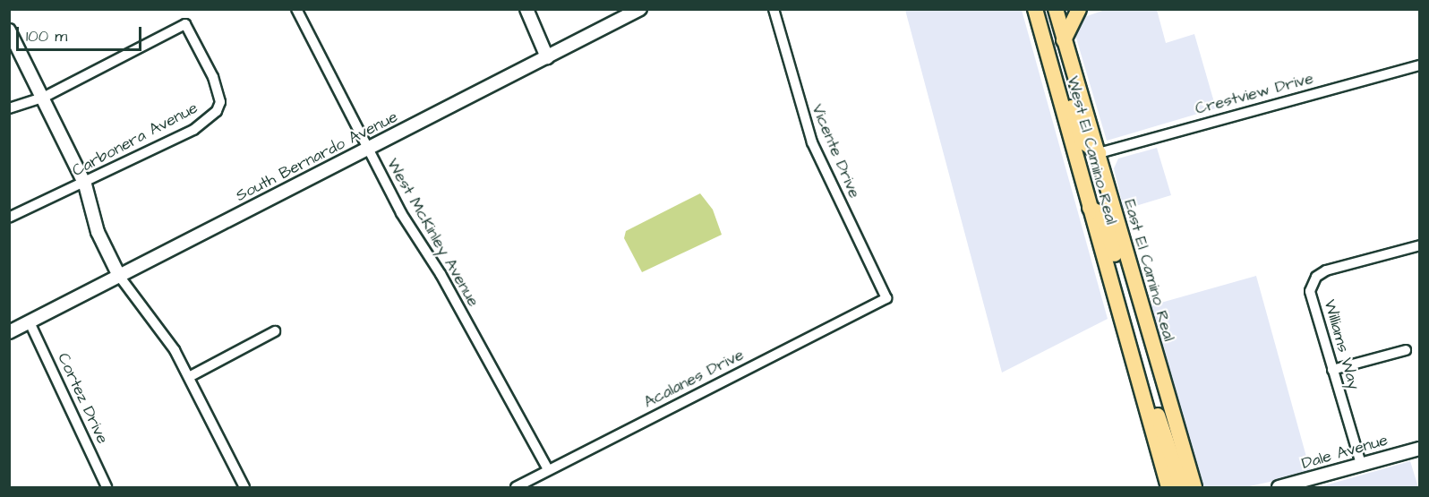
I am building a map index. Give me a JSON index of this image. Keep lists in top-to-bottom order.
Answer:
{
  "streets": {
    "main road": ["West El Camino Real", "East El Camino Real"],
    "street": [
      "Crestview Drive",
      "Carbonera Avenue",
      "Vicente Drive",
      "South Bernardo Avenue",
      "West McKinley Avenue",
      "Williams Way",
      "Acalanes Drive",
      "Cortez Drive",
      "Dale Avenue"
    ]
  },
  "crossings": [
    ["Crestview Drive", "East El Camino Real"],
    ["West El Camino Real", "East El Camino Real"],
    ["Vicente Drive", "Acalanes Drive"],
    ["South Bernardo Avenue", "West McKinley Avenue"],
    ["South Bernardo Avenue", "Cortez Drive"],
    ["West McKinley Avenue", "Acalanes Drive"],
    ["Williams Way", "Dale Avenue"]
  ],
  "scale_bar": "100 m"
}
